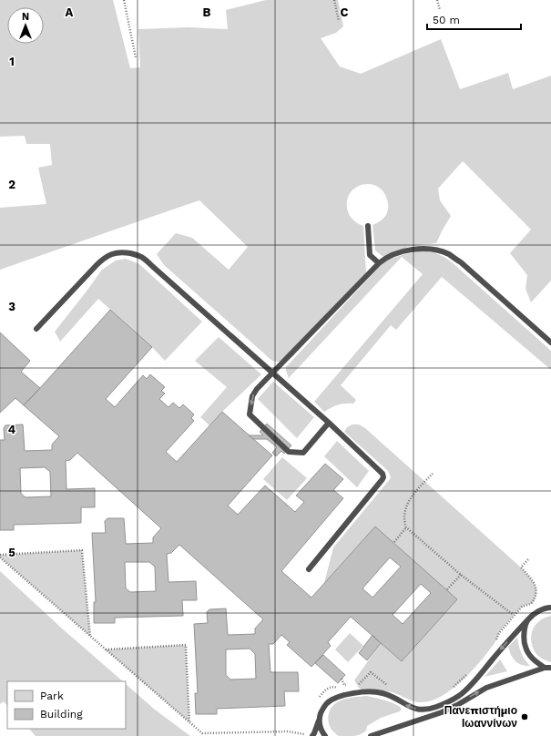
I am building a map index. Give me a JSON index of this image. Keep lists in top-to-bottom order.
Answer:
{
  "places": ["Πανεπιστήμιο Ιωαννίνων"],
  "legend": ["Park", "Building"],
  "scale_bar": "50 m",
  "north": "top",
  "grid": {
    "columns": ["A", "B", "C"],
    "rows": [
      "1",
      "2",
      "3",
      "4",
      "5"
    ]
  }
}
